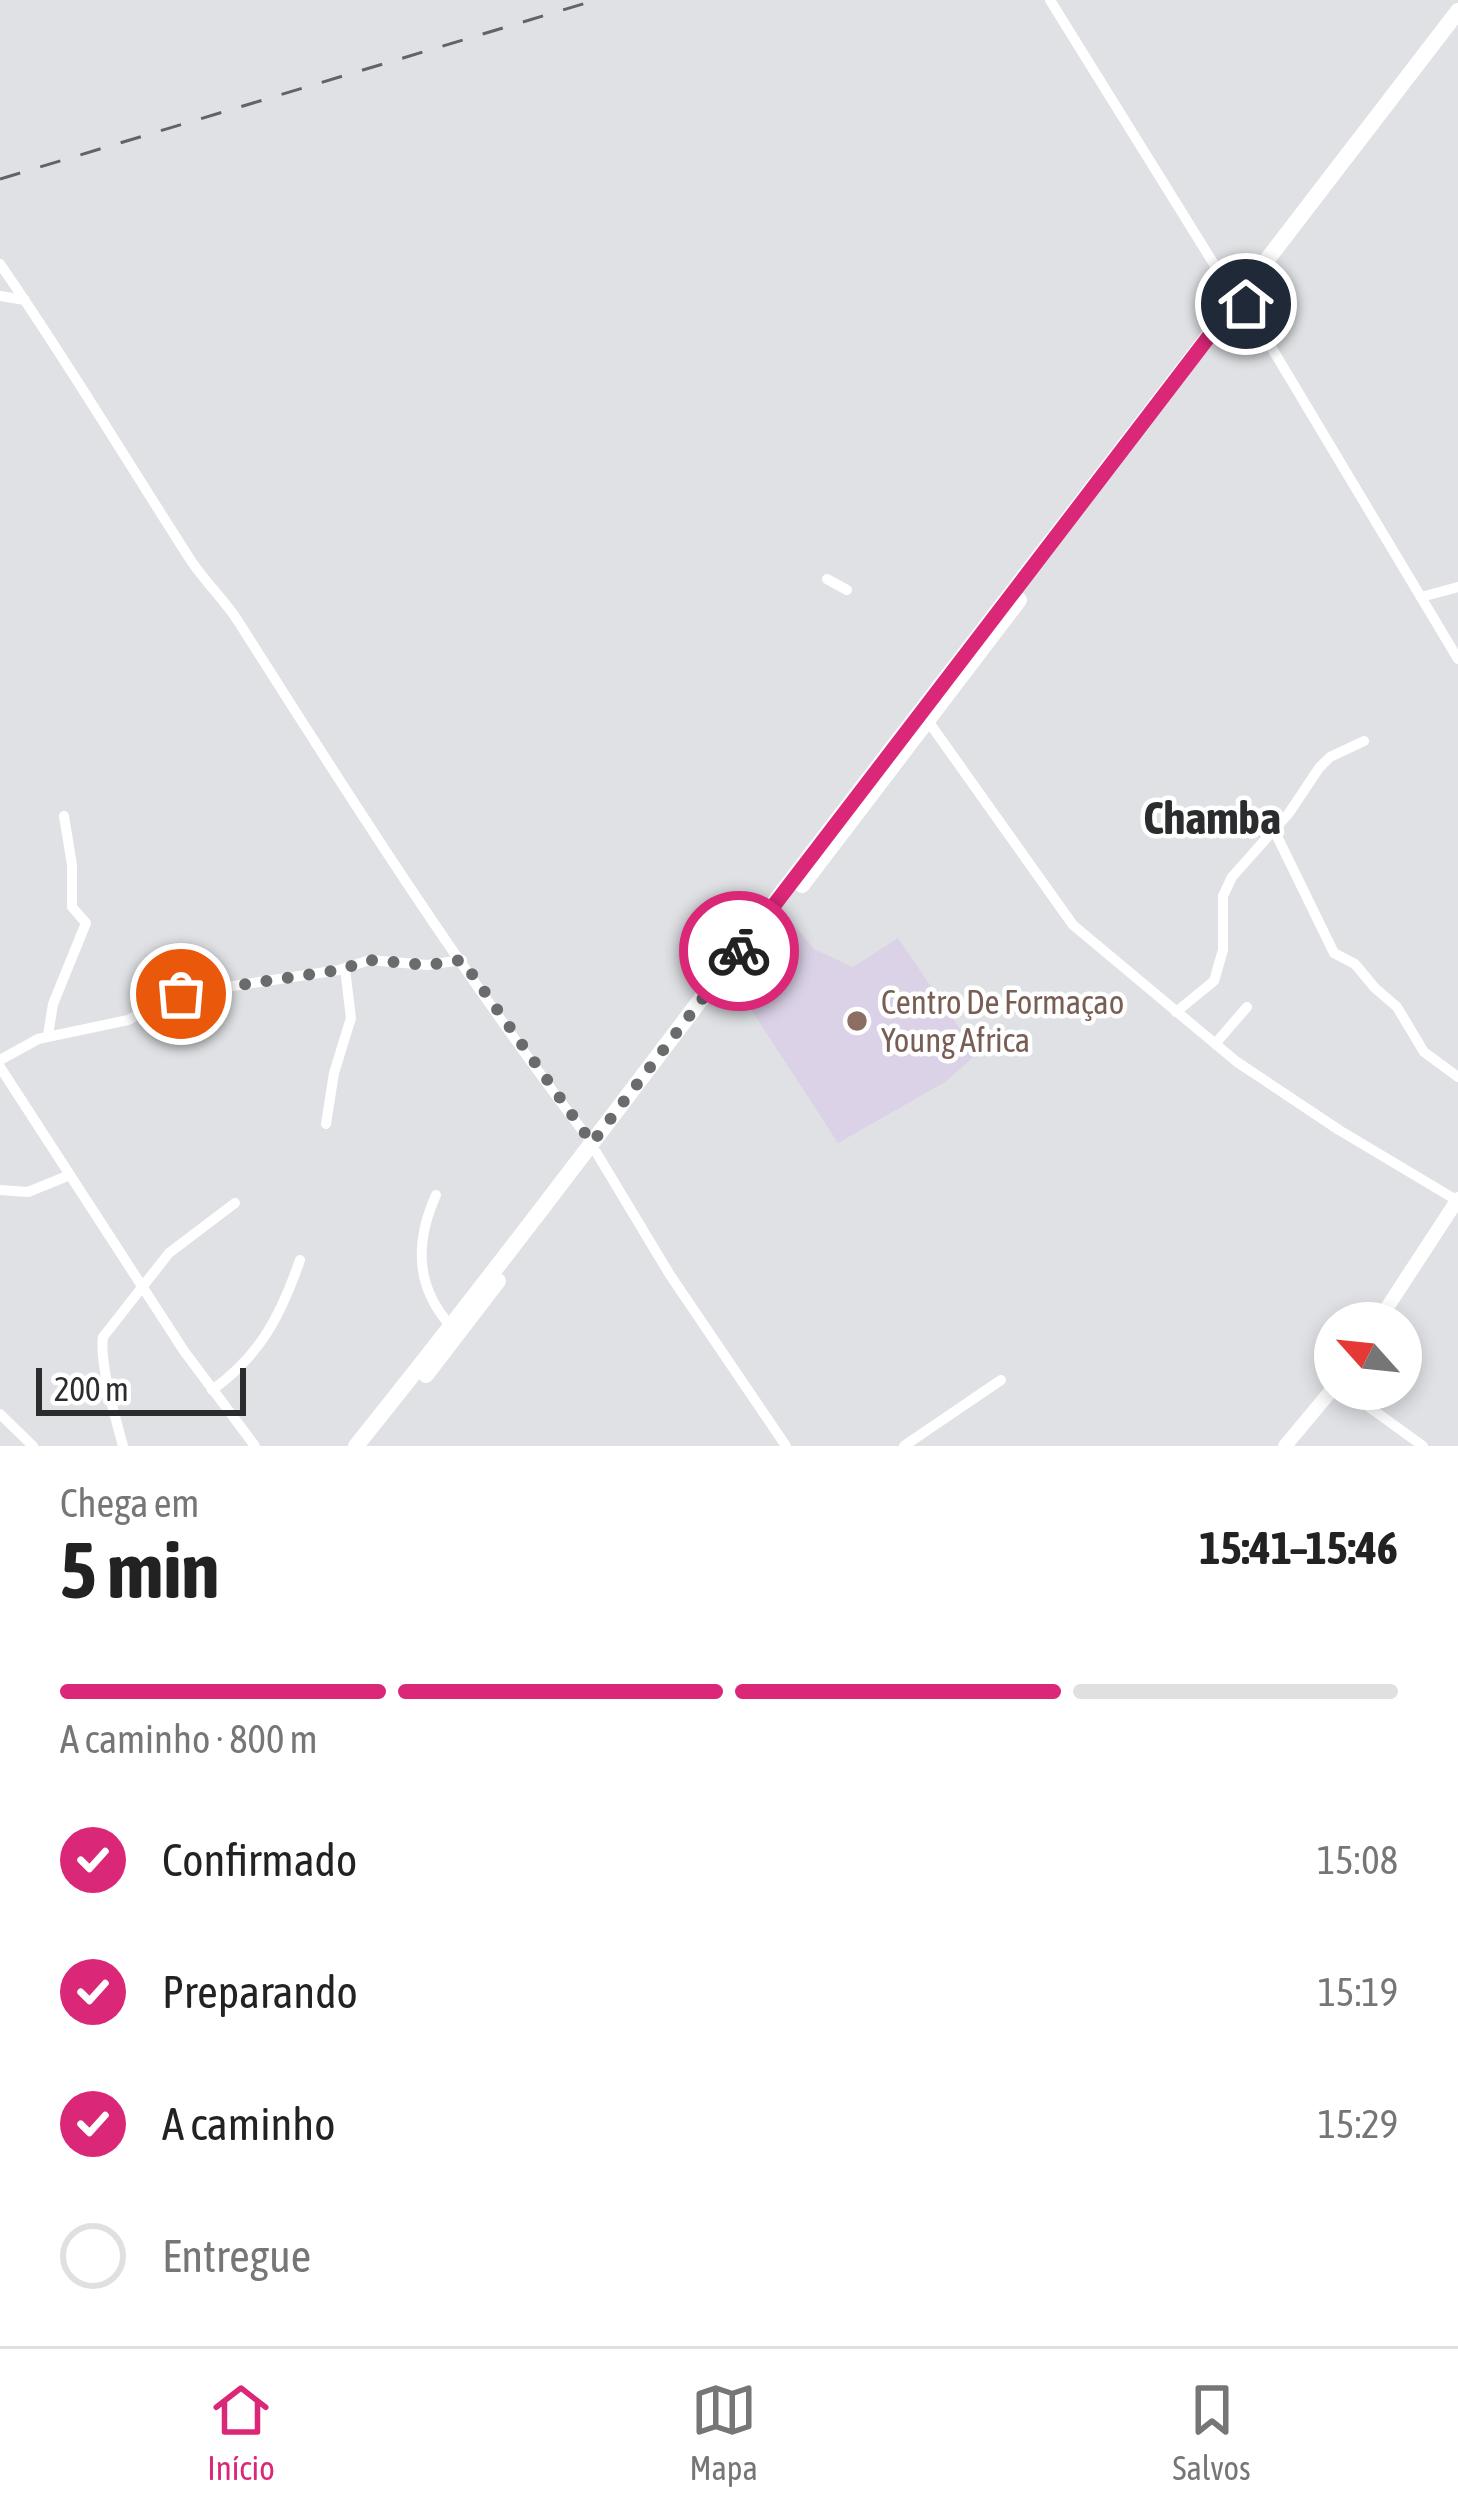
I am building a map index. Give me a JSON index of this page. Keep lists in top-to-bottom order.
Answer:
{
  "districts": ["Chamba"],
  "places": ["Centro De Formaçao Young Africa"],
  "scale_bar": "200 m",
  "north": "top left",
  "page": {
    "scale": "200 m",
    "heading": ["5 min", "Chega em", "15:41–15:46"],
    "bar": "A caminho · 800 m",
    "list": [
      ["Confirmado", "15:08"],
      ["Preparando", "15:19"],
      ["A caminho", "15:29"],
      "Entregue"
    ],
    "tabs": ["Início", "Mapa", "Salvos"]
  }
}
